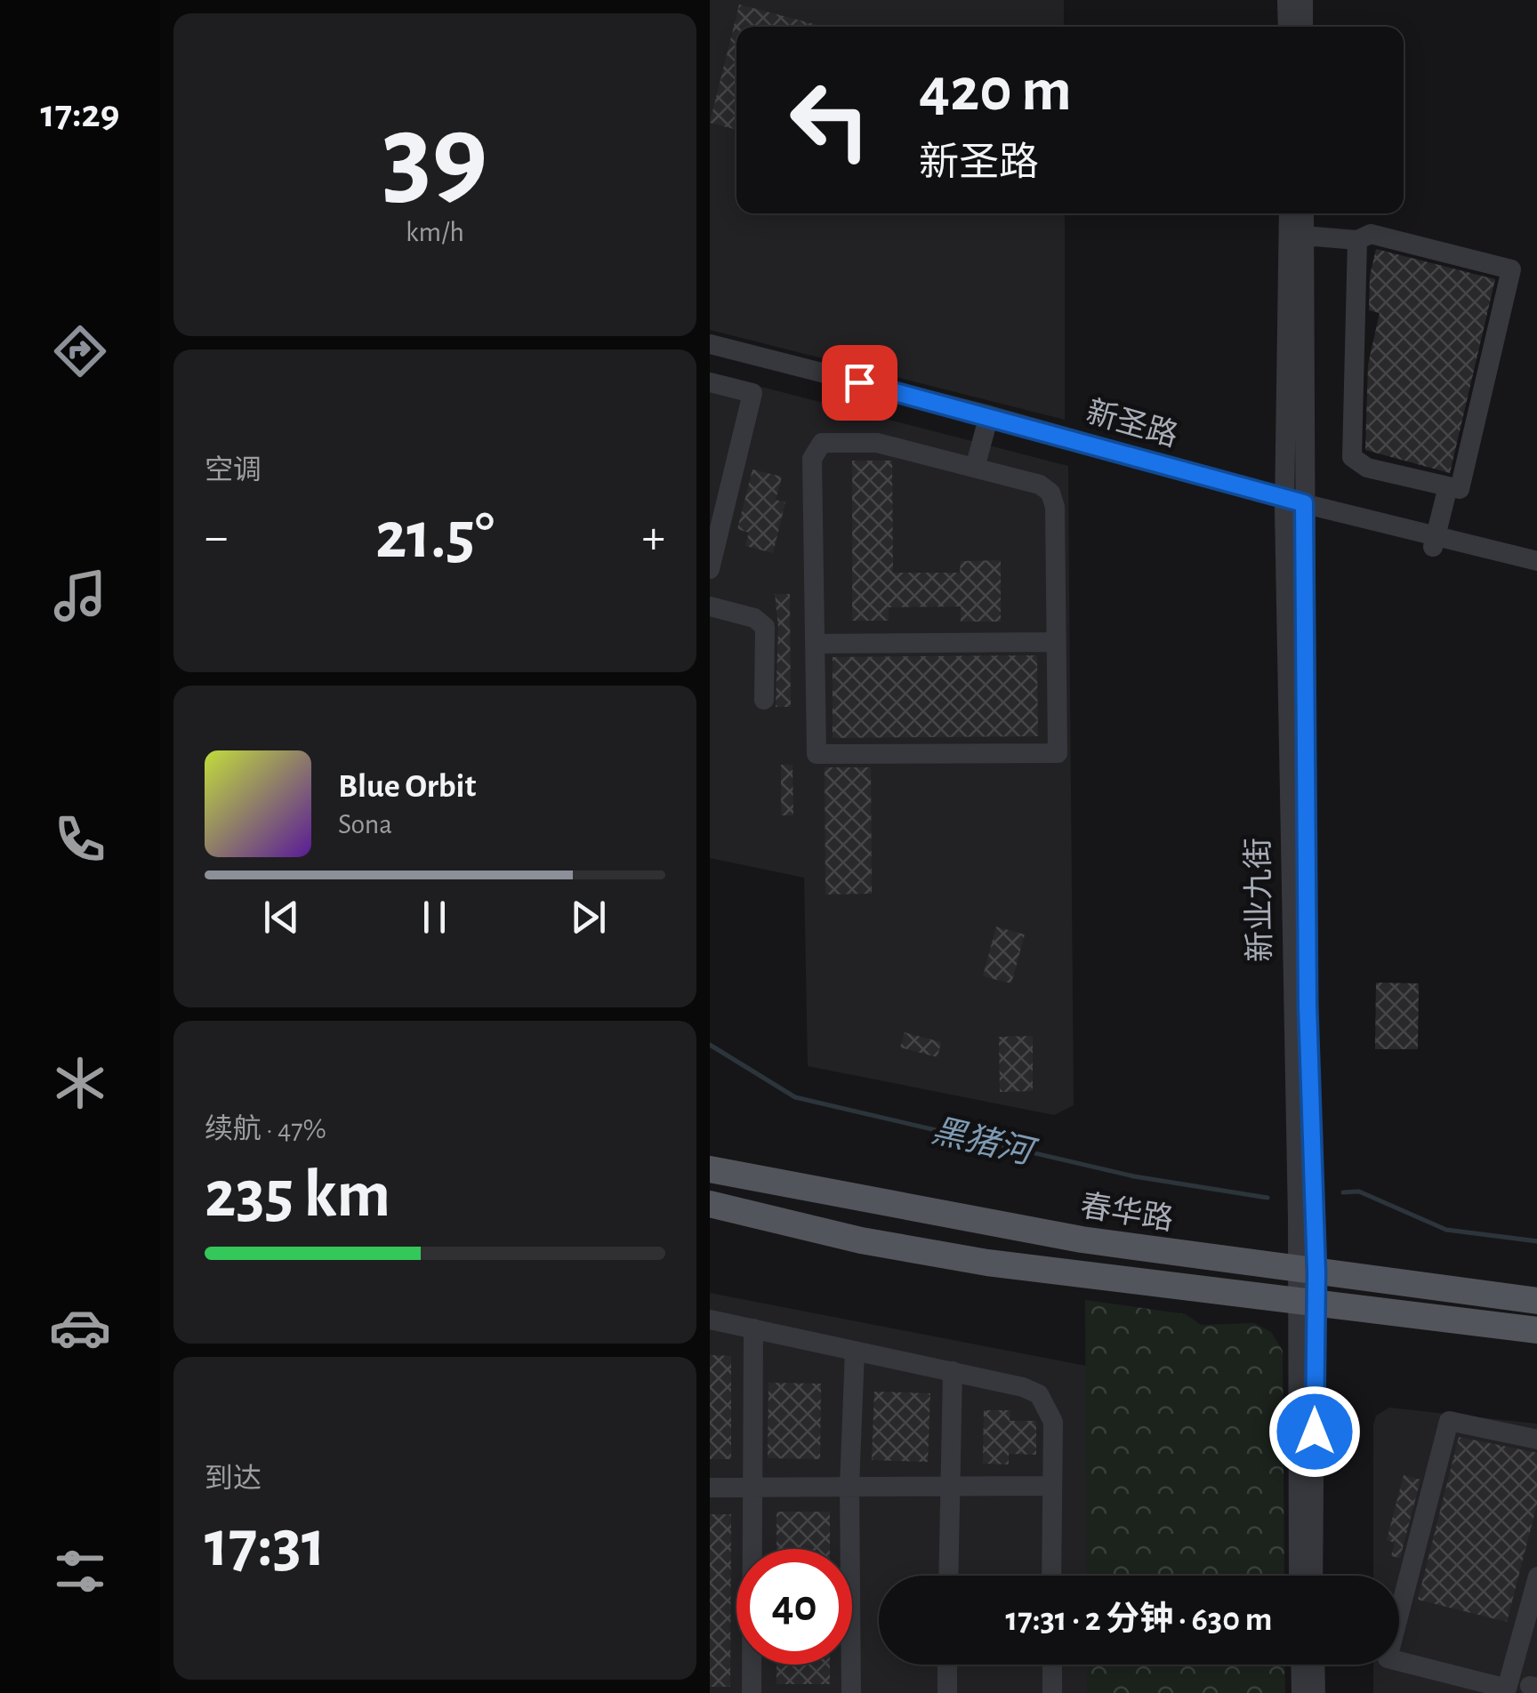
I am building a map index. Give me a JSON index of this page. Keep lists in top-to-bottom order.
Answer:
{
  "streets": {
    "main road": ["春华路"],
    "street": ["新圣路", "新业九街"]
  },
  "crossings": [
    ["新圣路", "新业九街"],
    ["新业九街", "春华路"]
  ],
  "water": ["黑猪河"],
  "page": {
    "tabs": "17:29",
    "tile": [
      ["39", "km/h"],
      "空调",
      ["续航 · 47%", "235 km"],
      ["到达", "17:31"]
    ],
    "turn": ["420 m", "新圣路"],
    "heat": ["−", "21.5°", "+"],
    "song": ["Blue Orbit", "Sona"],
    "limit": "40",
    "trip": "17:31 · 2 分钟 · 630 m"
  }
}
